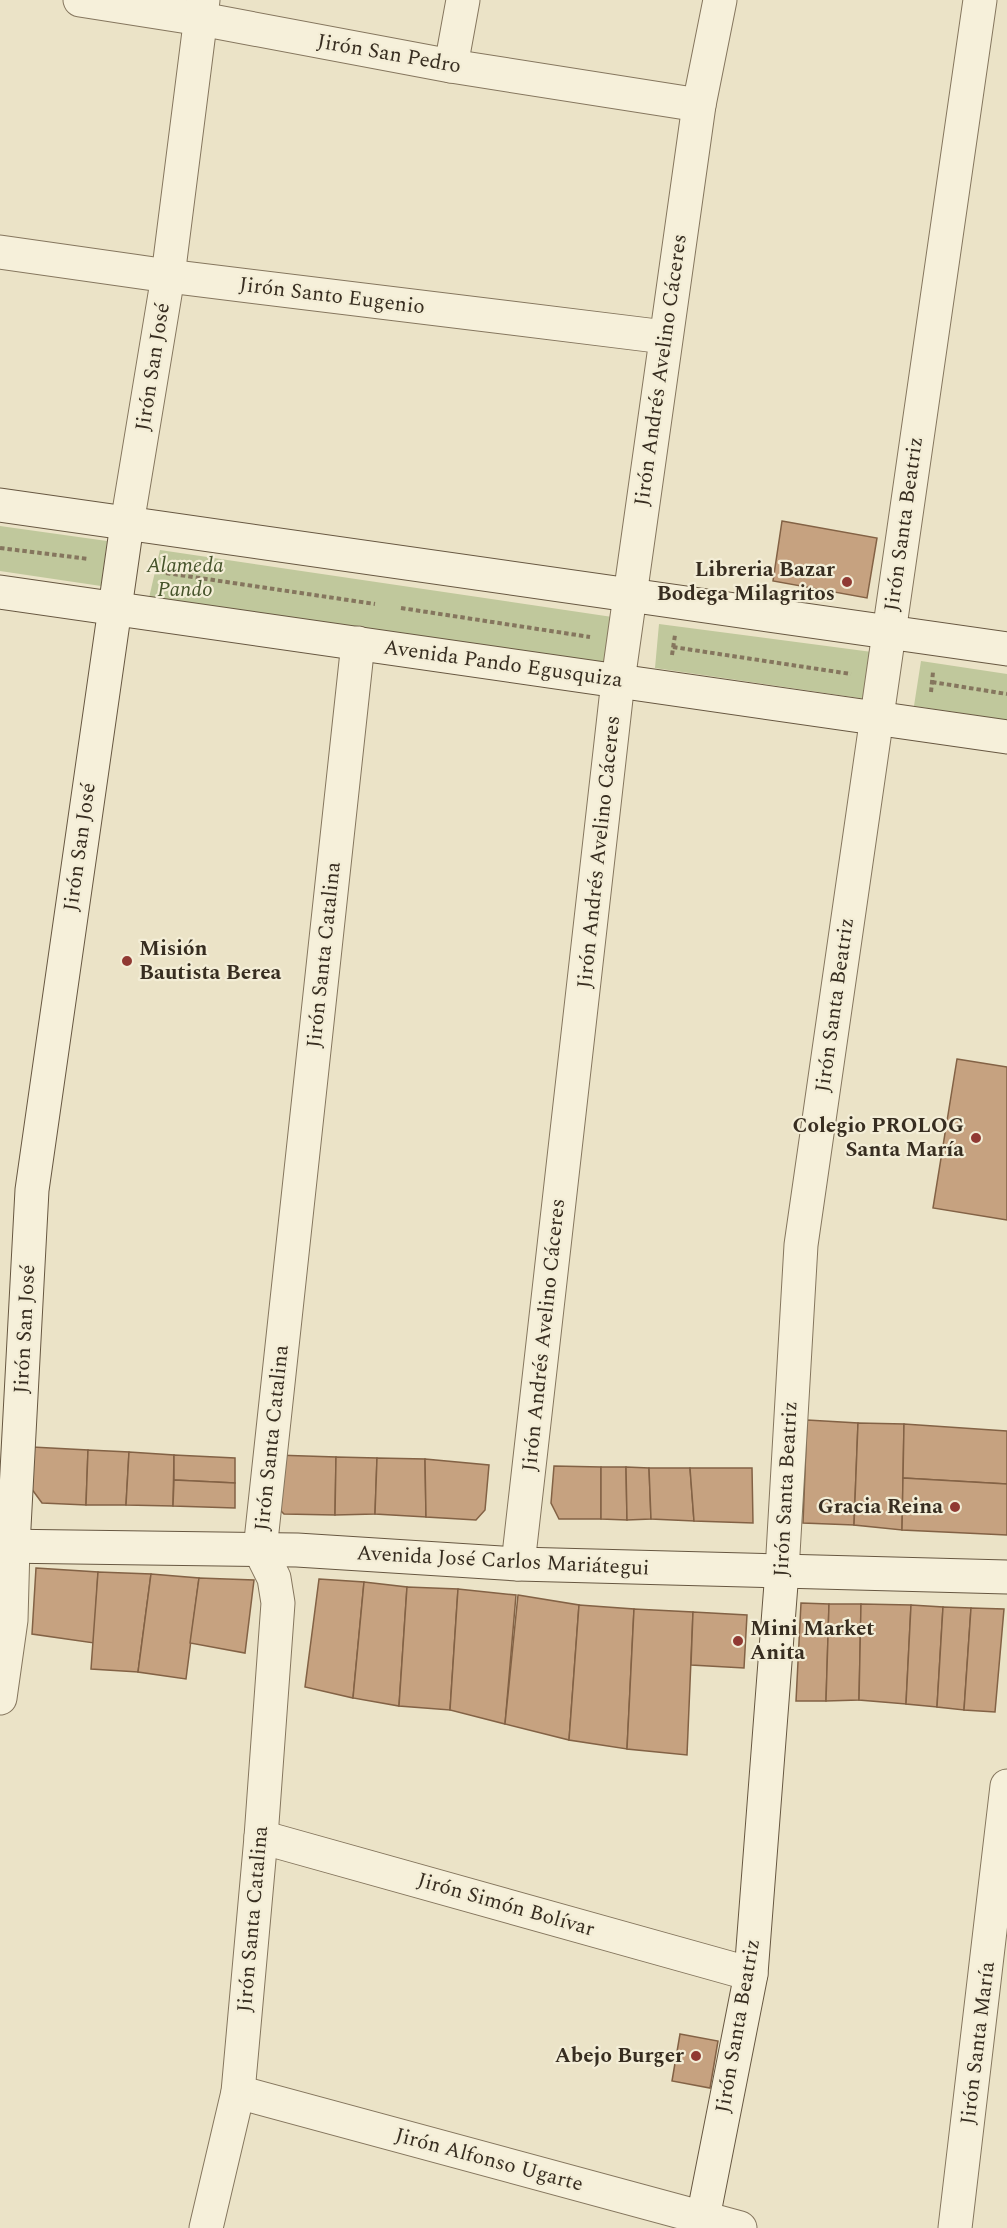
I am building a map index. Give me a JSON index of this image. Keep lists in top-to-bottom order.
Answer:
{
  "streets": {
    "street": [
      "Jirón San Pedro",
      "Jirón Santo Eugenio",
      "Jirón San José",
      "Jirón Andrés Avelino Cáceres",
      "Jirón Santa Beatriz",
      "Avenida Pando Egusquiza",
      "Jirón Santa Catalina",
      "Avenida José Carlos Mariátegui",
      "Jirón Simón Bolívar",
      "Jirón Santa María",
      "Jirón Alfonso Ugarte"
    ]
  },
  "crossings": [
    ["Jirón San Pedro", "Jirón San José"],
    ["Jirón San Pedro", "Jirón Andrés Avelino Cáceres"],
    ["Jirón Santo Eugenio", "Jirón San José"],
    ["Jirón Santo Eugenio", "Jirón Andrés Avelino Cáceres"],
    ["Jirón San José", "Avenida Pando Egusquiza"],
    ["Jirón San José", "Avenida José Carlos Mariátegui"],
    ["Jirón Andrés Avelino Cáceres", "Avenida Pando Egusquiza"],
    ["Jirón Andrés Avelino Cáceres", "Avenida José Carlos Mariátegui"],
    ["Jirón Santa Beatriz", "Avenida Pando Egusquiza"],
    ["Jirón Santa Beatriz", "Avenida José Carlos Mariátegui"],
    ["Jirón Santa Beatriz", "Jirón Simón Bolívar"],
    ["Jirón Santa Beatriz", "Jirón Alfonso Ugarte"],
    ["Avenida Pando Egusquiza", "Jirón Santa Catalina"],
    ["Jirón Santa Catalina", "Avenida José Carlos Mariátegui"],
    ["Jirón Santa Catalina", "Jirón Simón Bolívar"],
    ["Jirón Santa Catalina", "Jirón Alfonso Ugarte"]
  ],
  "parks": ["Alameda Pando"],
  "places": [
    "Libreria Bazar Bodega Milagritos",
    "Misión Bautista Berea",
    "Colegio PROLOG Santa María",
    "Gracia Reina",
    "Mini Market Anita",
    "Abejo Burger"
  ]
}
